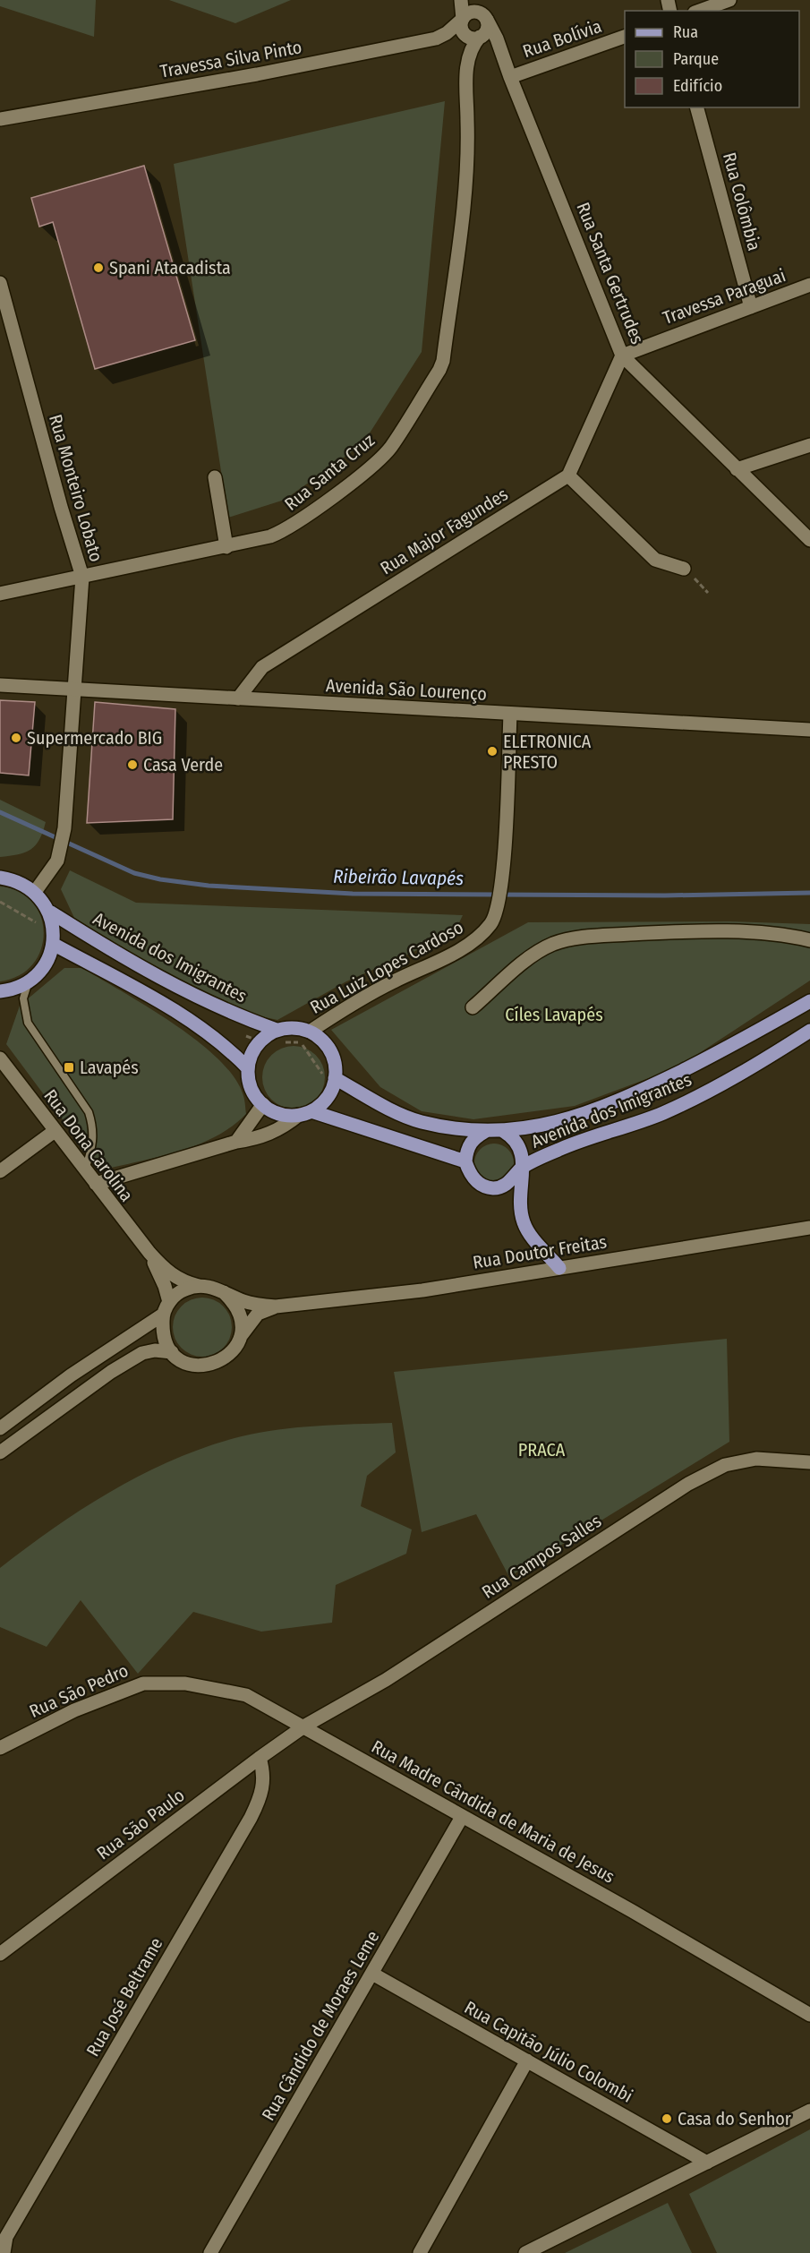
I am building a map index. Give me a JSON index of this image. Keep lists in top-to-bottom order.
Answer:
{
  "streets": {
    "main road": ["Avenida dos Imigrantes"],
    "street": [
      "Rua Bolívia",
      "Travessa Silva Pinto",
      "Rua Colômbia",
      "Rua Santa Gertrudes",
      "Travessa Paraguai",
      "Rua Santa Cruz",
      "Rua Monteiro Lobato",
      "Rua Major Fagundes",
      "Avenida São Lourenço",
      "Rua Luiz Lopes Cardoso",
      "Rua Dona Carolina",
      "Rua Doutor Freitas",
      "Rua Campos Salles",
      "Rua São Pedro",
      "Rua Madre Cândida de Maria de Jesus",
      "Rua São Paulo",
      "Rua José Beltrame",
      "Rua Cândido de Moraes Leme",
      "Rua Capitão Júlio Colombi"
    ]
  },
  "crossings": [
    ["Rua Bolívia", "Rua Santa Gertrudes"],
    ["Travessa Silva Pinto", "Rua Santa Gertrudes"],
    ["Travessa Silva Pinto", "Rua Santa Cruz"],
    ["Rua Colômbia", "Travessa Paraguai"],
    ["Rua Santa Gertrudes", "Travessa Paraguai"],
    ["Rua Santa Gertrudes", "Rua Santa Cruz"],
    ["Rua Santa Cruz", "Rua Monteiro Lobato"],
    ["Rua Monteiro Lobato", "Avenida São Lourenço"],
    ["Rua Monteiro Lobato", "Avenida dos Imigrantes"],
    ["Rua Major Fagundes", "Avenida São Lourenço"],
    ["Avenida São Lourenço", "Rua Luiz Lopes Cardoso"],
    ["Avenida dos Imigrantes", "Rua Luiz Lopes Cardoso"],
    ["Rua Dona Carolina", "Rua Doutor Freitas"],
    ["Rua Campos Salles", "Rua Madre Cândida de Maria de Jesus"],
    ["Rua Campos Salles", "Rua São Paulo"],
    ["Rua São Pedro", "Rua Madre Cândida de Maria de Jesus"],
    ["Rua Madre Cândida de Maria de Jesus", "Rua São Paulo"],
    ["Rua Madre Cândida de Maria de Jesus", "Rua Cândido de Moraes Leme"],
    ["Rua São Paulo", "Rua José Beltrame"],
    ["Rua Cândido de Moraes Leme", "Rua Capitão Júlio Colombi"]
  ],
  "water": ["Ribeirão Lavapés"],
  "parks": ["Cíles Lavapés", "PRACA"],
  "places": {
    "other": [
      "Spani Atacadista",
      "Supermercado BIG",
      "ELETRONICA PRESTO",
      "Casa Verde",
      "Casa do Senhor"
    ],
    "transit": ["Lavapés"]
  },
  "legend": ["Rua", "Parque", "Edifício"]
}
